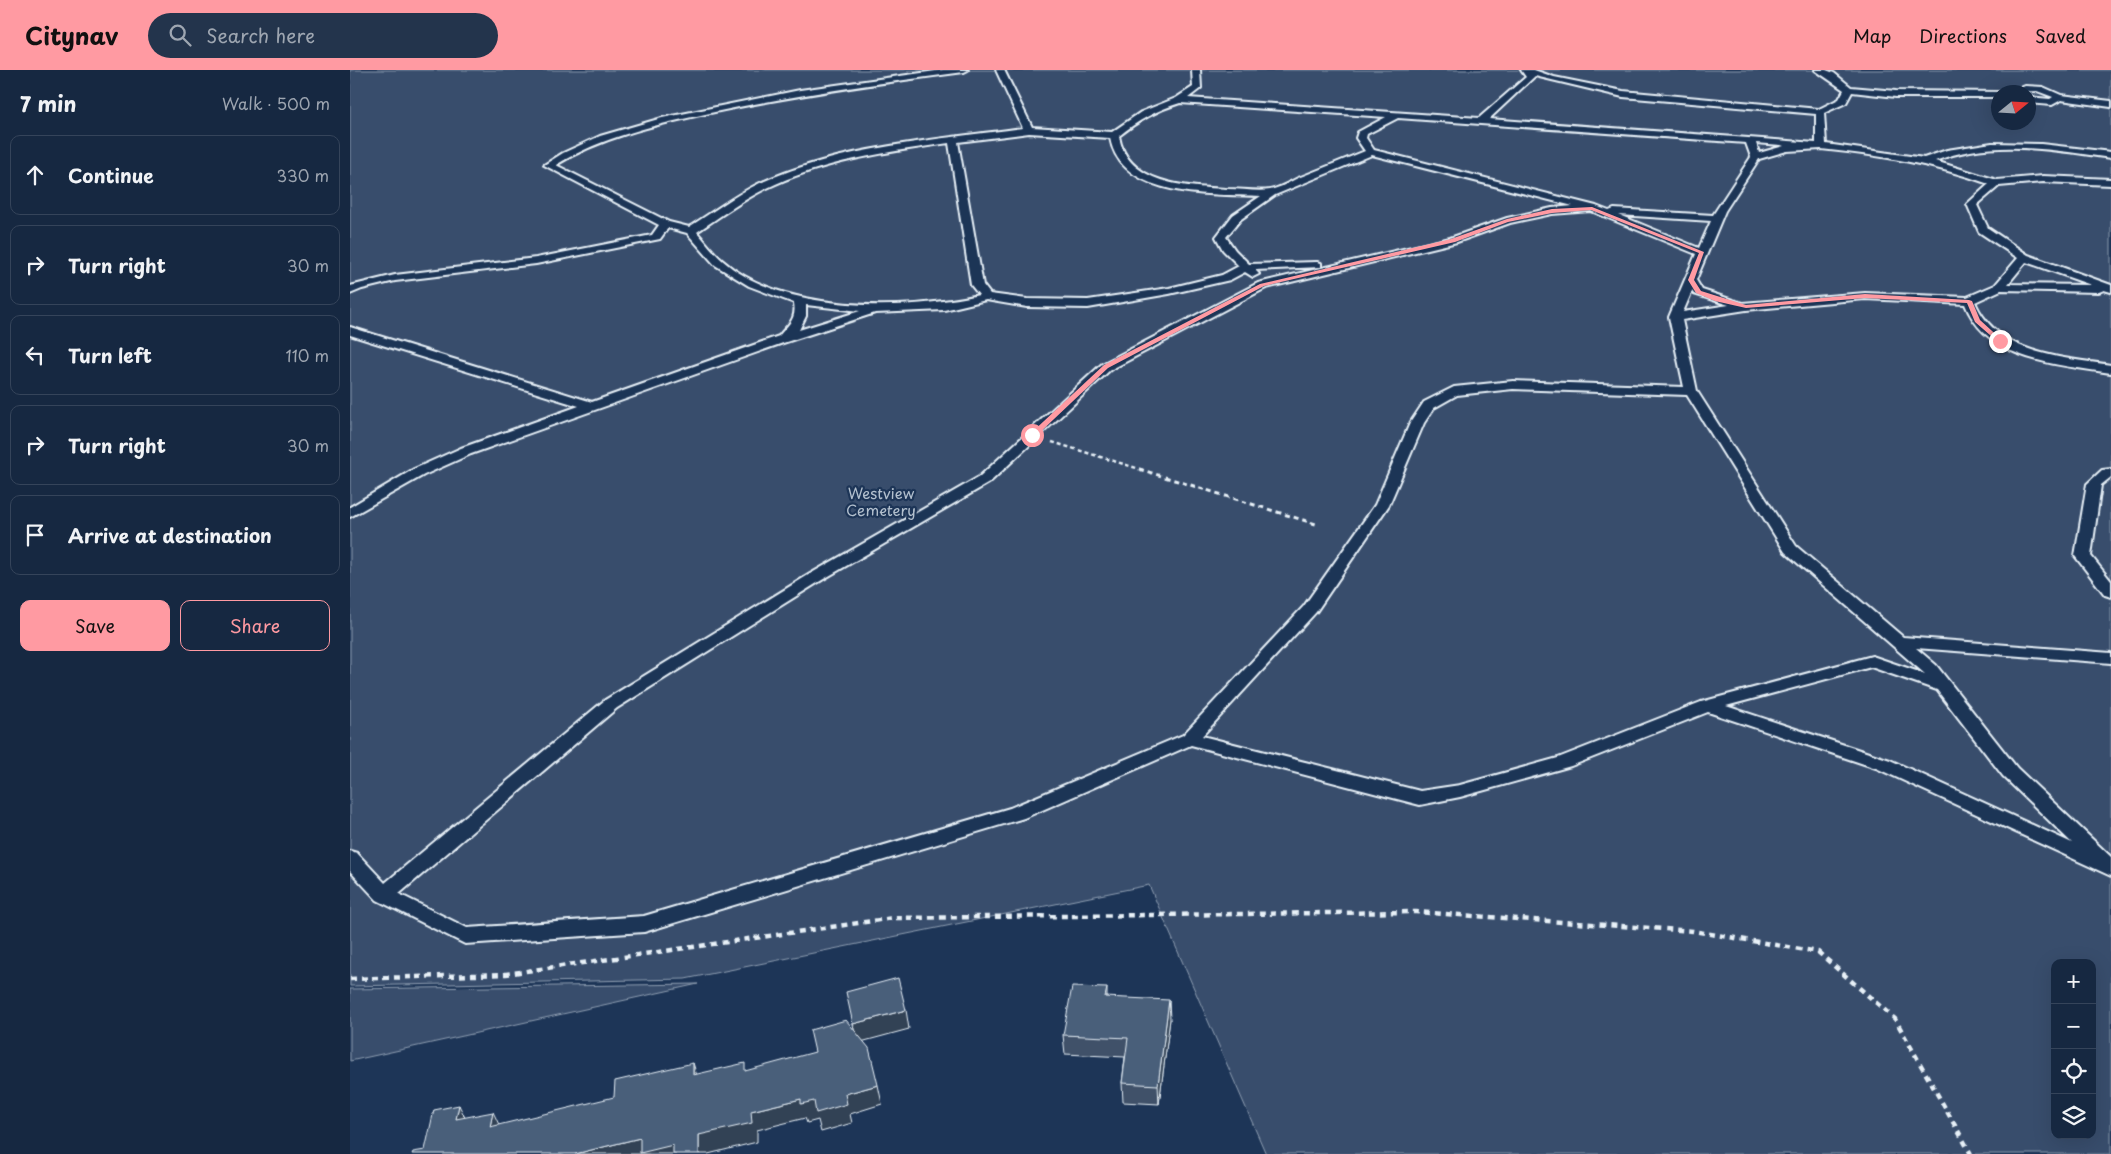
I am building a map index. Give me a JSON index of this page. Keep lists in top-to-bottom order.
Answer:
{
  "parks": ["Westview Cemetery"],
  "north": "right",
  "page": {
    "header": "Citynav",
    "search": "Search here",
    "nav": ["Map", "Directions", "Saved"],
    "heading": ["7 min", "Walk · 500 m"],
    "list": [
      ["Continue", "330 m"],
      ["Turn right", "30 m"],
      ["Turn left", "110 m"],
      ["Turn right", "30 m"],
      "Arrive at destination"
    ],
    "buttons": ["Save", "Share"],
    "map_buttons": ["+", "−"]
  }
}
